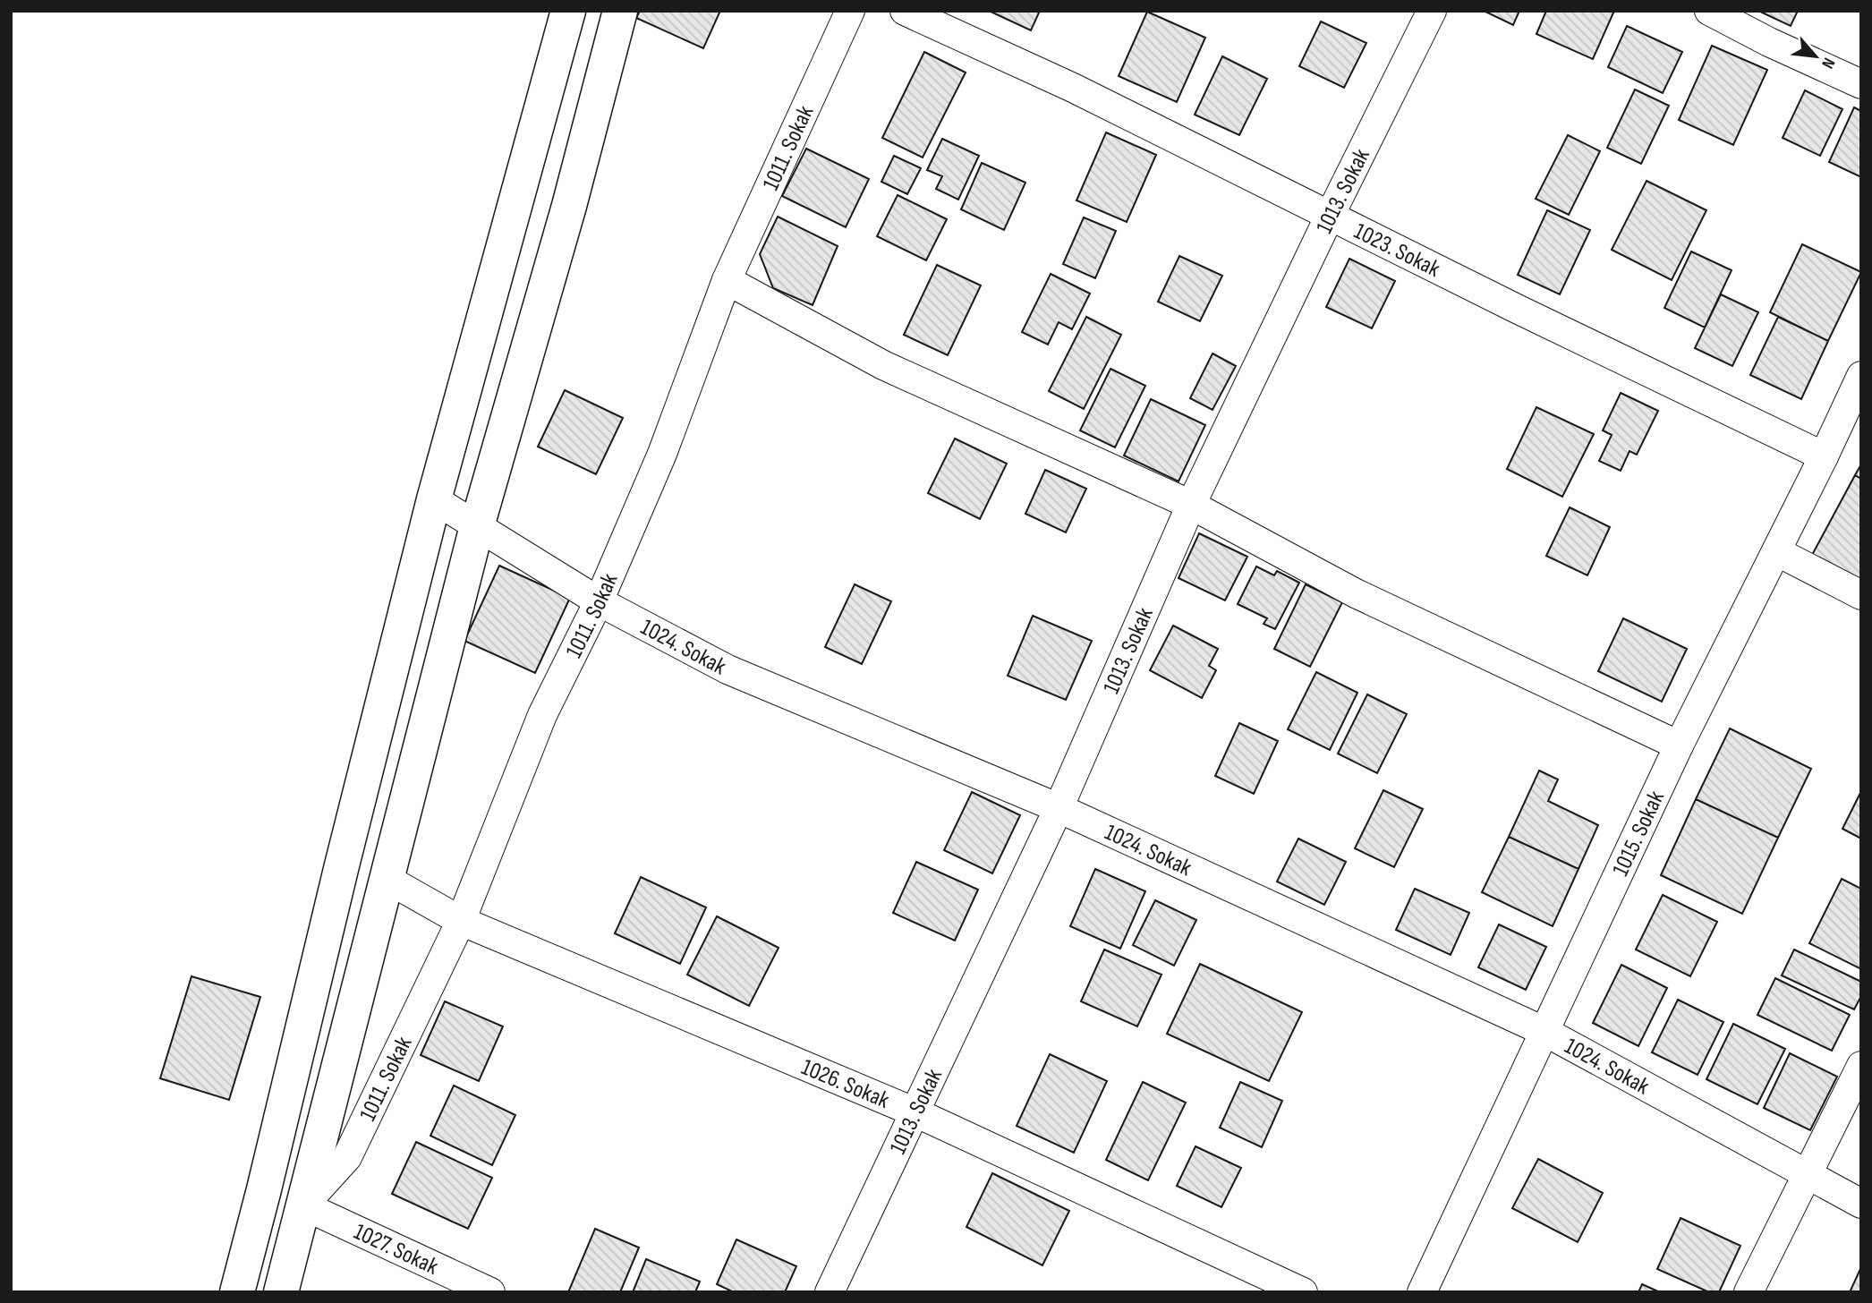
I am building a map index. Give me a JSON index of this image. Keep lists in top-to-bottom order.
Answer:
{
  "streets": {
    "street": [
      "1011. Sokak",
      "1013. Sokak",
      "1023. Sokak",
      "1024. Sokak",
      "1015. Sokak",
      "1026. Sokak",
      "1027. Sokak"
    ]
  },
  "crossings": [
    ["1011. Sokak", "1024. Sokak"],
    ["1011. Sokak", "1026. Sokak"],
    ["1011. Sokak", "1027. Sokak"],
    ["1013. Sokak", "1023. Sokak"],
    ["1013. Sokak", "1024. Sokak"],
    ["1013. Sokak", "1026. Sokak"],
    ["1023. Sokak", "1015. Sokak"],
    ["1024. Sokak", "1015. Sokak"]
  ],
  "north": "bottom right"
}
